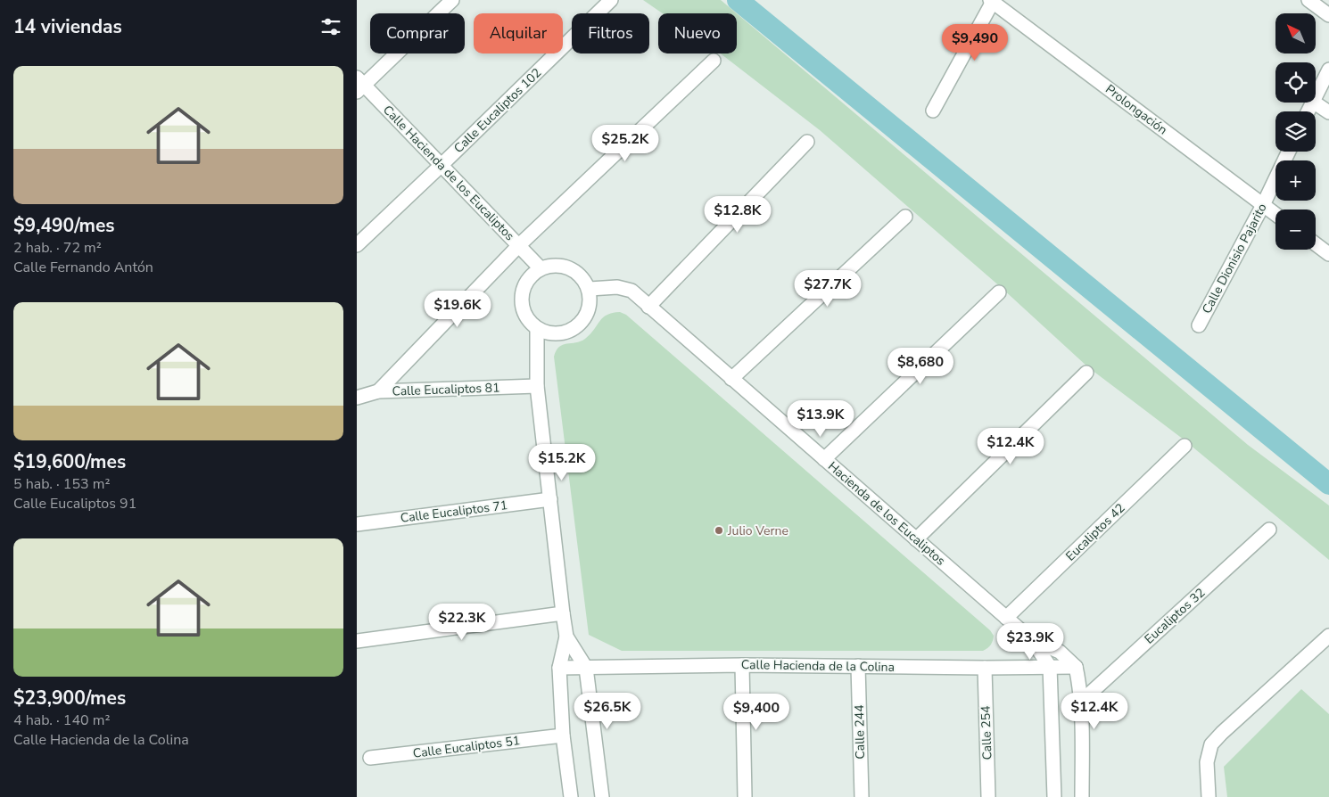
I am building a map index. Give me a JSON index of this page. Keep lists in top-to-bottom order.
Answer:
{
  "streets": {
    "street": [
      "Prolongación",
      "Calle Eucaliptos 102",
      "Calle Hacienda de los Eucaliptos",
      "Calle Dionisio Pajarito",
      "Calle Eucaliptos 81",
      "Calle Eucaliptos 71",
      "Hacienda de los Eucaliptos",
      "Eucaliptos 42",
      "Eucaliptos 32",
      "Calle Hacienda de la Colina",
      "Calle 244",
      "Calle 254",
      "Calle Eucaliptos 51"
    ]
  },
  "crossings": [
    ["Prolongación", "Calle Dionisio Pajarito"],
    ["Calle Eucaliptos 102", "Calle Hacienda de los Eucaliptos"],
    ["Calle Hacienda de los Eucaliptos", "Hacienda de los Eucaliptos"],
    ["Hacienda de los Eucaliptos", "Eucaliptos 42"],
    ["Hacienda de los Eucaliptos", "Calle Hacienda de la Colina"],
    ["Calle Hacienda de la Colina", "Calle 244"],
    ["Calle Hacienda de la Colina", "Calle 254"]
  ],
  "places": ["Julio Verne"],
  "north": "top left",
  "page": {
    "heading": "14 viviendas",
    "map_buttons": ["+", "−"],
    "chip": [
      "Comprar",
      "Alquilar",
      "Filtros",
      "Nuevo"
    ],
    "price": [
      "$9,490",
      "$25.2K",
      "$12.8K",
      "$27.7K",
      "$19.6K",
      "$8,680",
      "$13.9K",
      "$12.4K",
      "$15.2K",
      "$22.3K",
      "$23.9K",
      "$26.5K",
      "$12.4K",
      "$9,400"
    ],
    "list": [
      {
        "name": "$9,490/mes",
        "note": "2 hab. · 72 m² · Calle Fernando Antón"
      },
      {
        "name": "$19,600/mes",
        "note": "5 hab. · 153 m² · Calle Eucaliptos 91"
      },
      {
        "name": "$23,900/mes",
        "note": "4 hab. · 140 m² · Calle Hacienda de la Colina"
      }
    ]
  }
}
